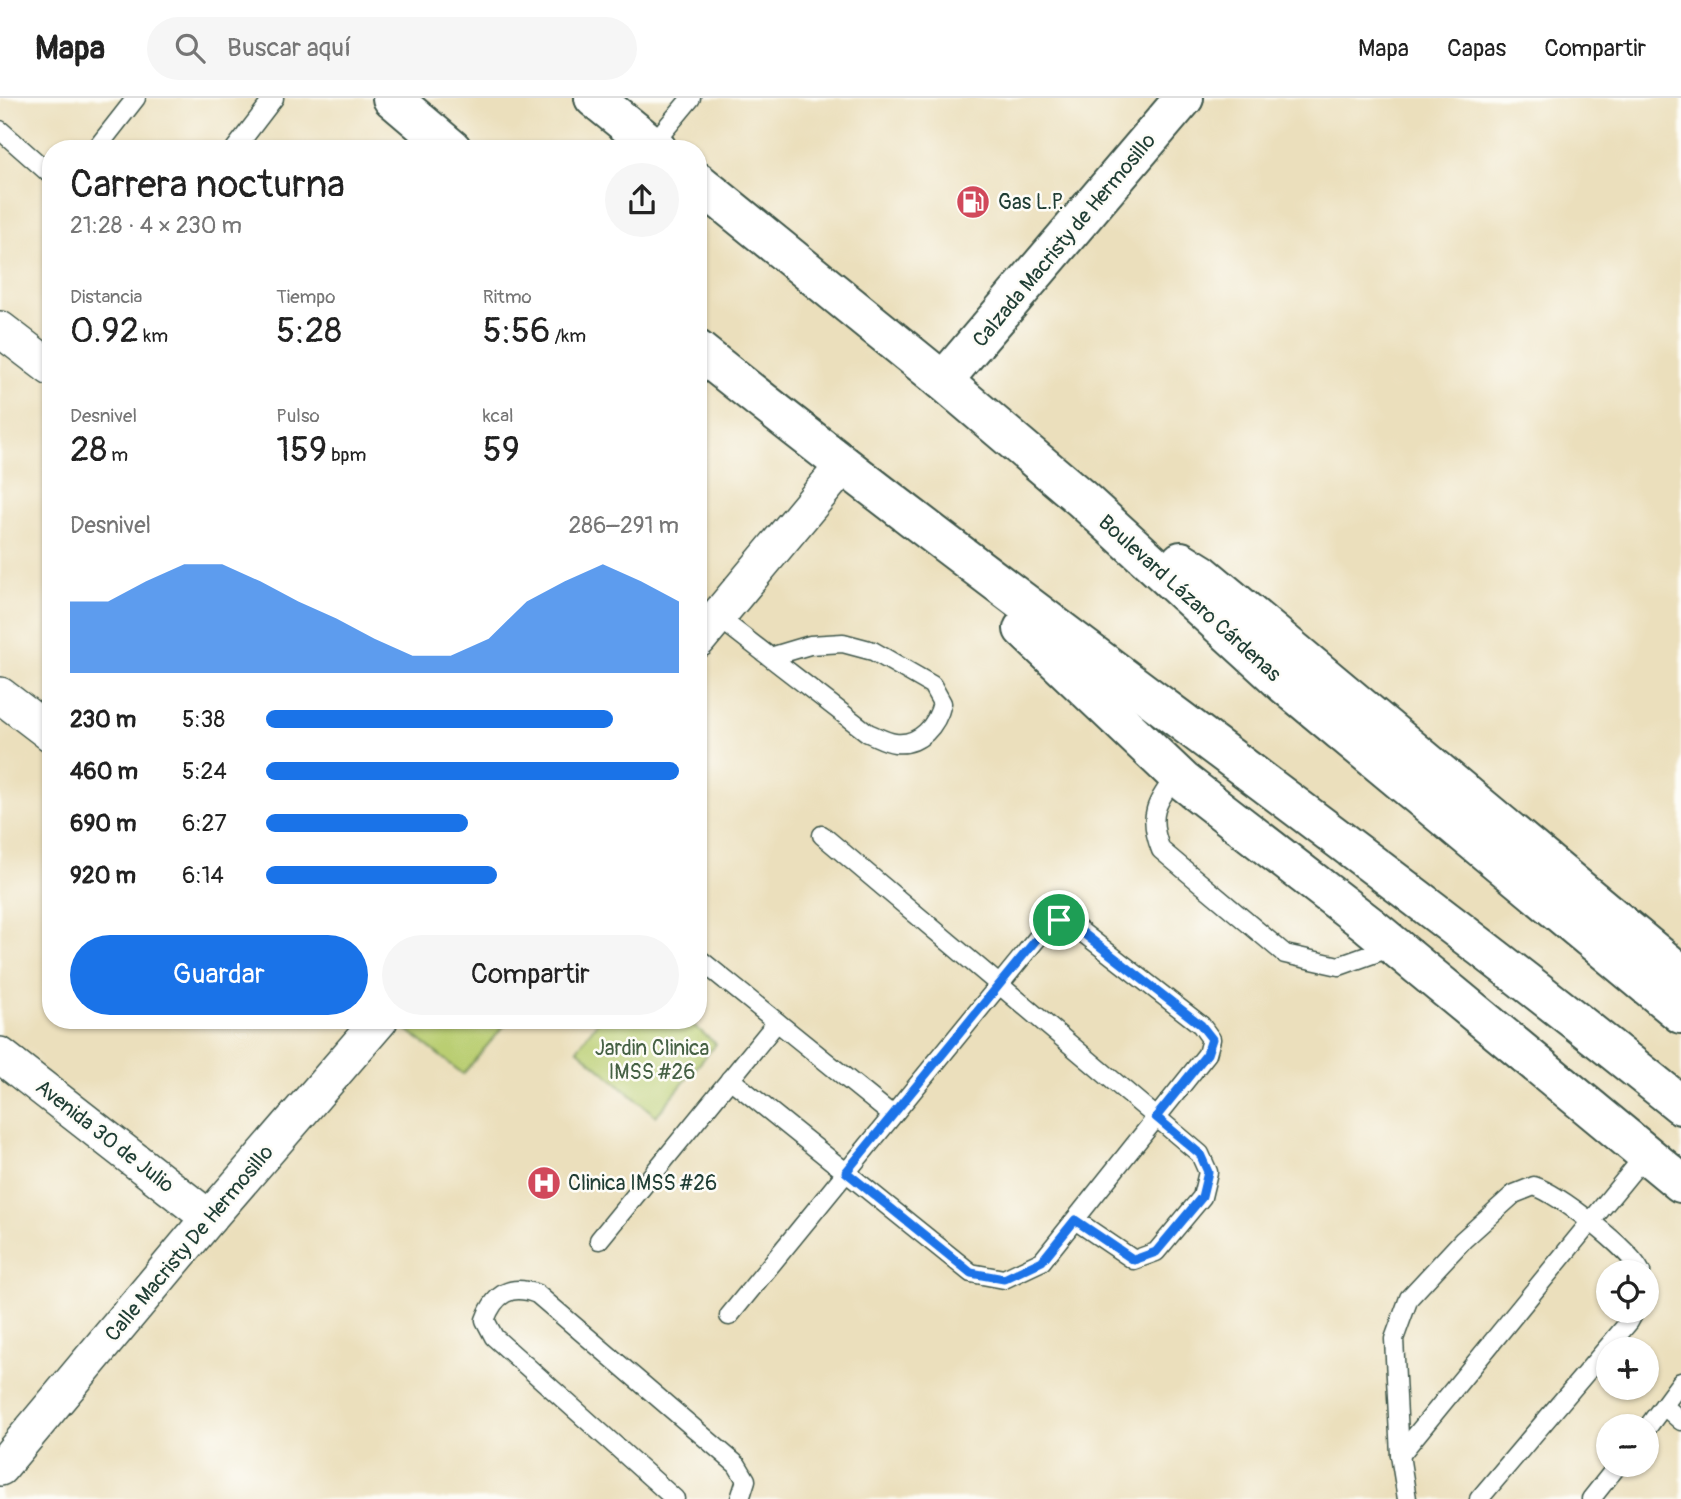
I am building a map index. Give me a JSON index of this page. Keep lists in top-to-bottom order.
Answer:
{
  "streets": {
    "main road": ["Calzada Macristy de Hermosillo", "Boulevard Lázaro Cárdenas"],
    "street": ["Avenida 30 de Julio", "Calle Macristy De Hermosillo"]
  },
  "crossings": [
    ["Calzada Macristy de Hermosillo", "Boulevard Lázaro Cárdenas"],
    ["Avenida 30 de Julio", "Calle Macristy De Hermosillo"]
  ],
  "parks": ["Jardin Clinica IMSS #26"],
  "places": {
    "fuel station": ["Gas L.P."],
    "hospital": ["Clinica IMSS #26"]
  },
  "page": {
    "header": "Mapa",
    "search": "Buscar aquí",
    "nav": ["Mapa", "Capas", "Compartir"],
    "heading": ["Carrera nocturna", "21:28 · 4 × 230 m"],
    "stats": [
      ["Distancia", "0.92 km"],
      ["Tiempo", "5:28"],
      ["Ritmo", "5:56 /km"],
      ["Desnivel", "28 m"],
      ["Pulso", "159 bpm"],
      ["kcal", "59"]
    ],
    "chart": ["Desnivel", "286–291 m"],
    "list": [
      {
        "name": "230 m",
        "note": "5:38"
      },
      {
        "name": "460 m",
        "note": "5:24"
      },
      {
        "name": "690 m",
        "note": "6:27"
      },
      {
        "name": "920 m",
        "note": "6:14"
      }
    ],
    "buttons": ["Guardar", "Compartir"],
    "map_buttons": ["+", "−"]
  }
}
